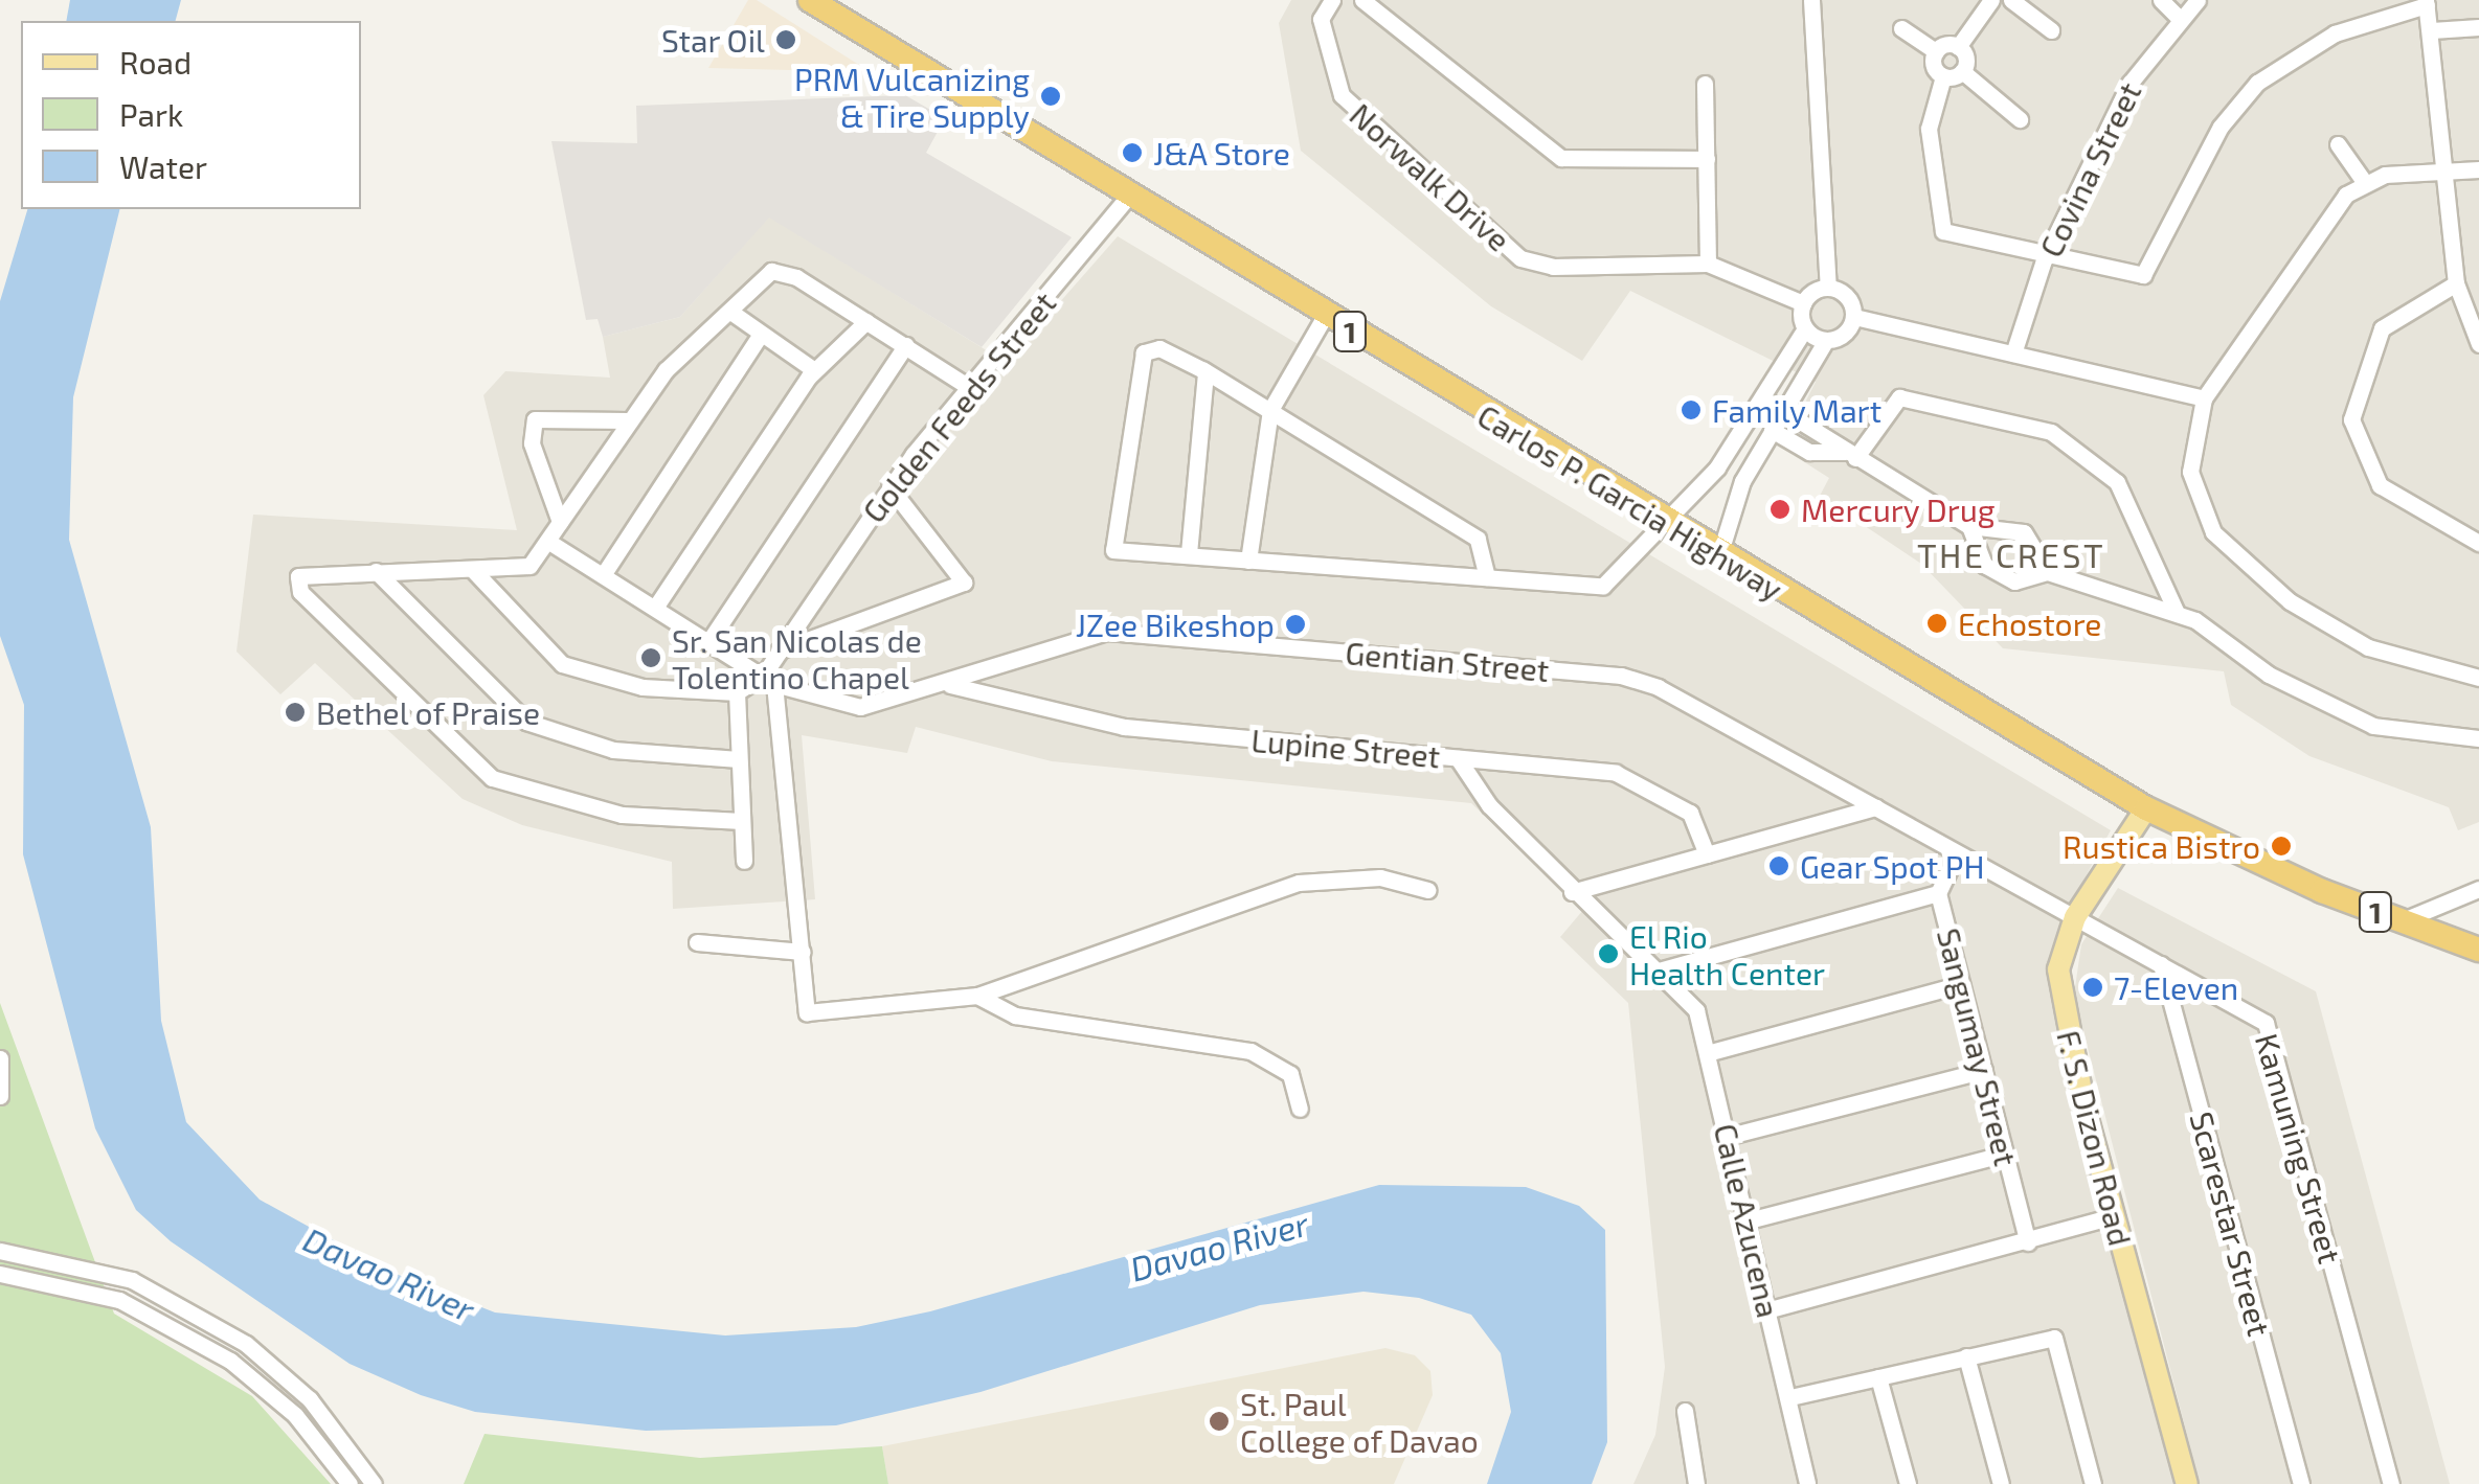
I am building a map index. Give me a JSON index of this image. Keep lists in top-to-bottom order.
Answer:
{
  "streets": {
    "highway": ["1", "Carlos P. Garcia Highway"],
    "main road": ["F. S. Dizon Road"],
    "street": [
      "Covina Street",
      "Norwalk Drive",
      "Golden Feeds Street",
      "Gentian Street",
      "Lupine Street",
      "Sangumay Street",
      "Kamuning Street",
      "Calle Azucena",
      "Scarestar Street"
    ]
  },
  "crossings": [
    ["Golden Feeds Street", "Carlos P. Garcia Highway"],
    ["Golden Feeds Street", "Gentian Street"],
    ["Carlos P. Garcia Highway", "F. S. Dizon Road"],
    ["Gentian Street", "Lupine Street"],
    ["Gentian Street", "Sangumay Street"],
    ["Gentian Street", "F. S. Dizon Road"],
    ["Gentian Street", "Kamuning Street"],
    ["Lupine Street", "Calle Azucena"],
    ["F. S. Dizon Road", "Kamuning Street"],
    ["Kamuning Street", "Scarestar Street"]
  ],
  "districts": ["THE CREST"],
  "water": ["Davao River"],
  "places": [
    "Star Oil",
    "PRM Vulcanizing & Tire Supply",
    "J&A Store",
    "Family Mart",
    "Mercury Drug",
    "Echostore",
    "JZee Bikeshop",
    "Sr. San Nicolas de Tolentino Chapel",
    "Bethel of Praise",
    "Rustica Bistro",
    "Gear Spot PH",
    "El Rio Health Center",
    "7-Eleven",
    "St. Paul College of Davao"
  ],
  "legend": ["Road", "Park", "Water"]
}
